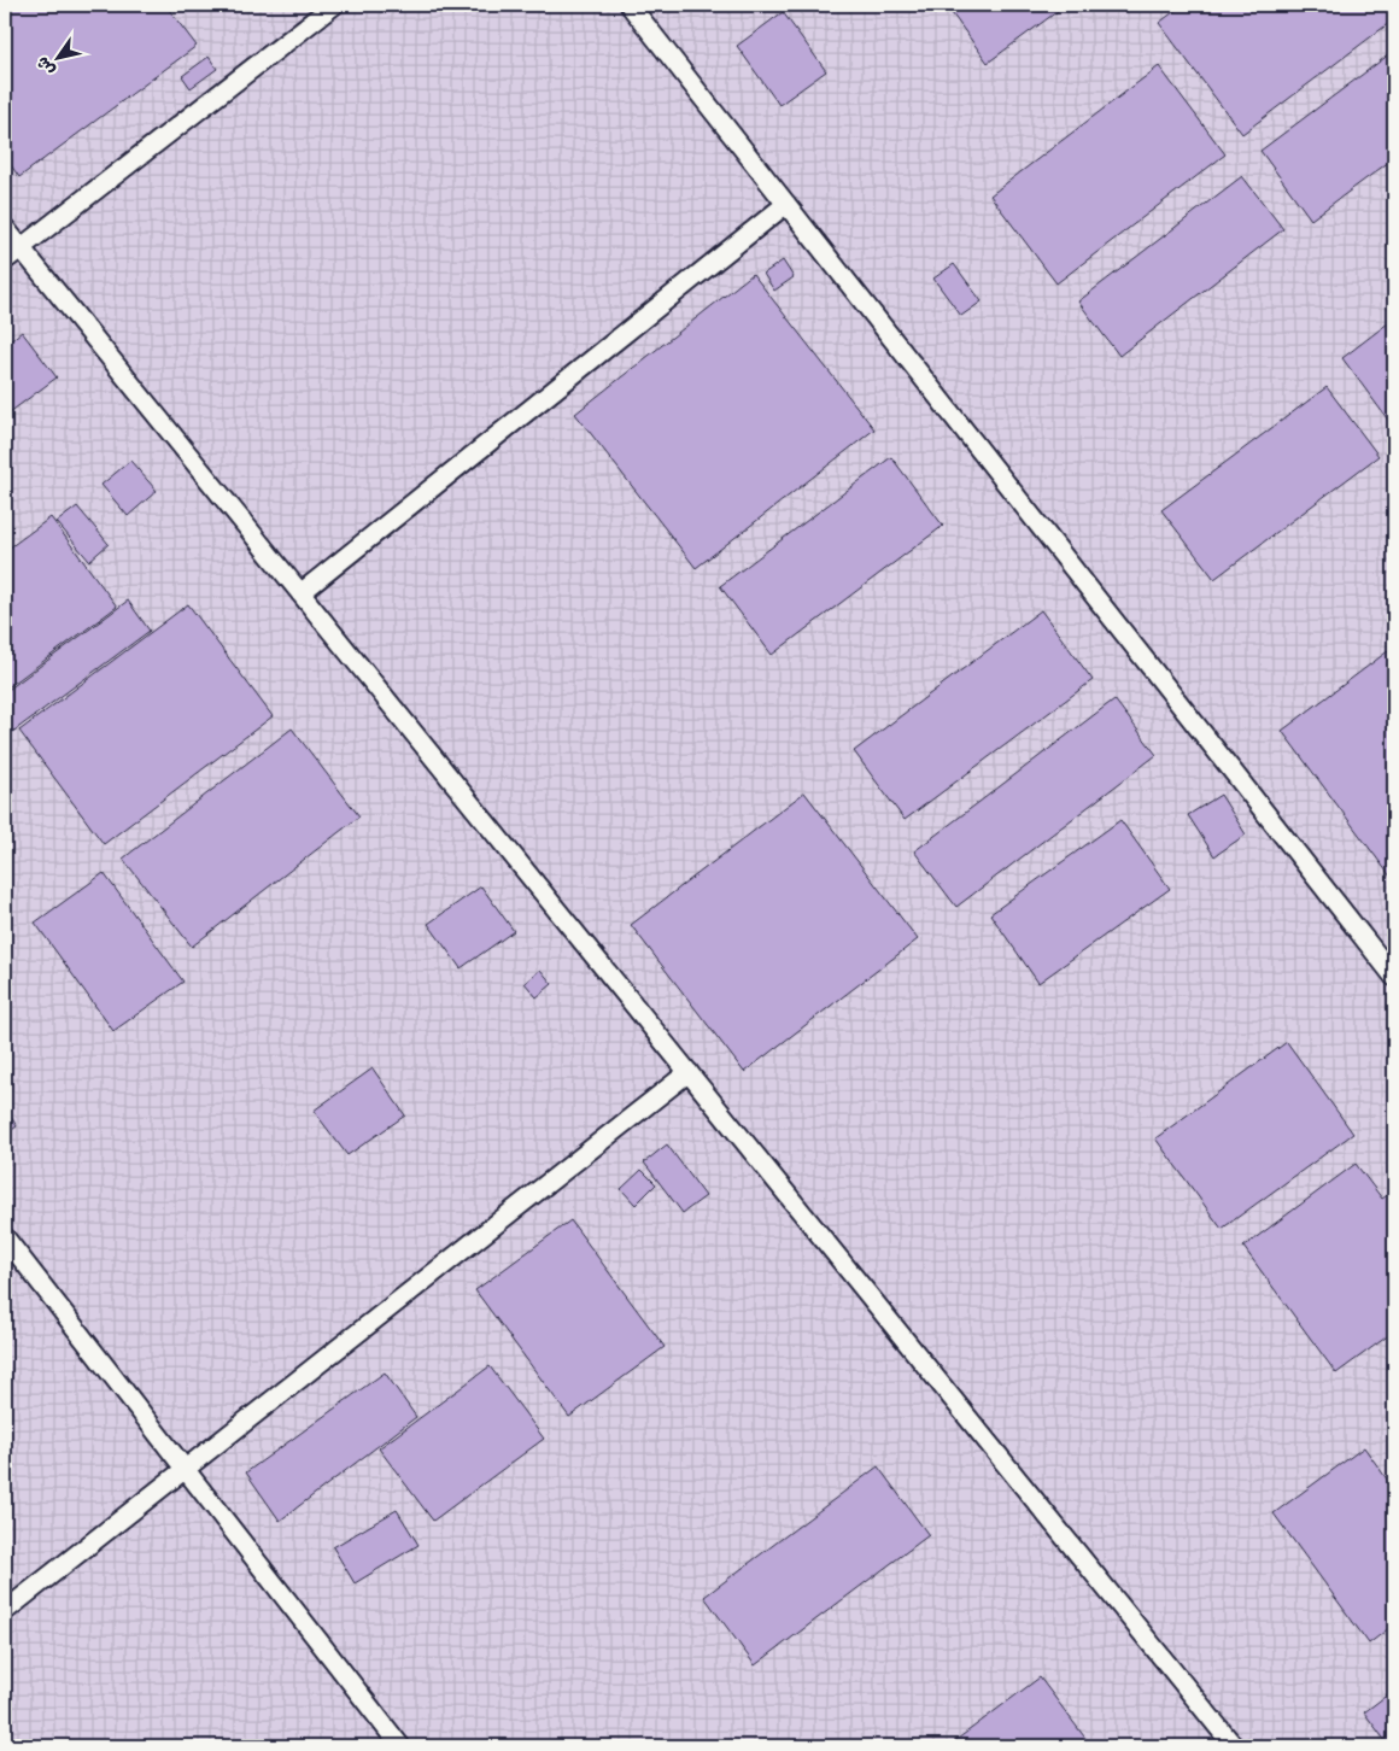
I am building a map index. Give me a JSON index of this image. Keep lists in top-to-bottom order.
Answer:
{
  "north": "bottom left"
}
